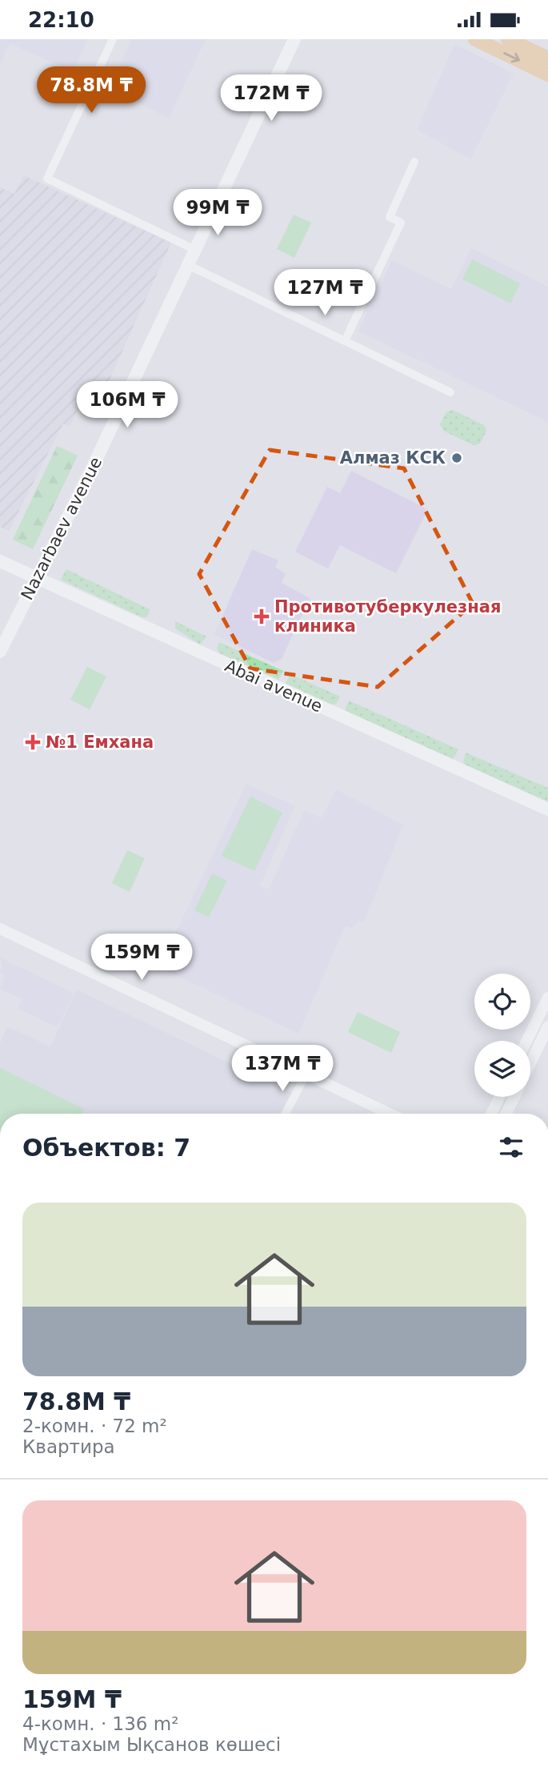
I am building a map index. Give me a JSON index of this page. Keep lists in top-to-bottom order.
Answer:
{
  "streets": {
    "main road": ["Nazarbaev avenue", "Abai avenue"]
  },
  "crossings": [
    ["Nazarbaev avenue", "Abai avenue"]
  ],
  "places": {
    "other": ["Алмаз КСК"],
    "health": ["Противотуберкулезная клиника", "№1 Емхана"]
  },
  "page": {
    "status": "22:10",
    "price": [
      "78.8M ₸",
      "172M ₸",
      "99M ₸",
      "127M ₸",
      "106M ₸",
      "159M ₸",
      "137M ₸"
    ],
    "heading": "Объектов: 7",
    "list": [
      {
        "name": "78.8M ₸",
        "note": "2-комн. · 72 m² · Квартира"
      },
      {
        "name": "159M ₸",
        "note": "4-комн. · 136 m² · Мұстахым Ықсанов көшесі"
      }
    ]
  }
}
